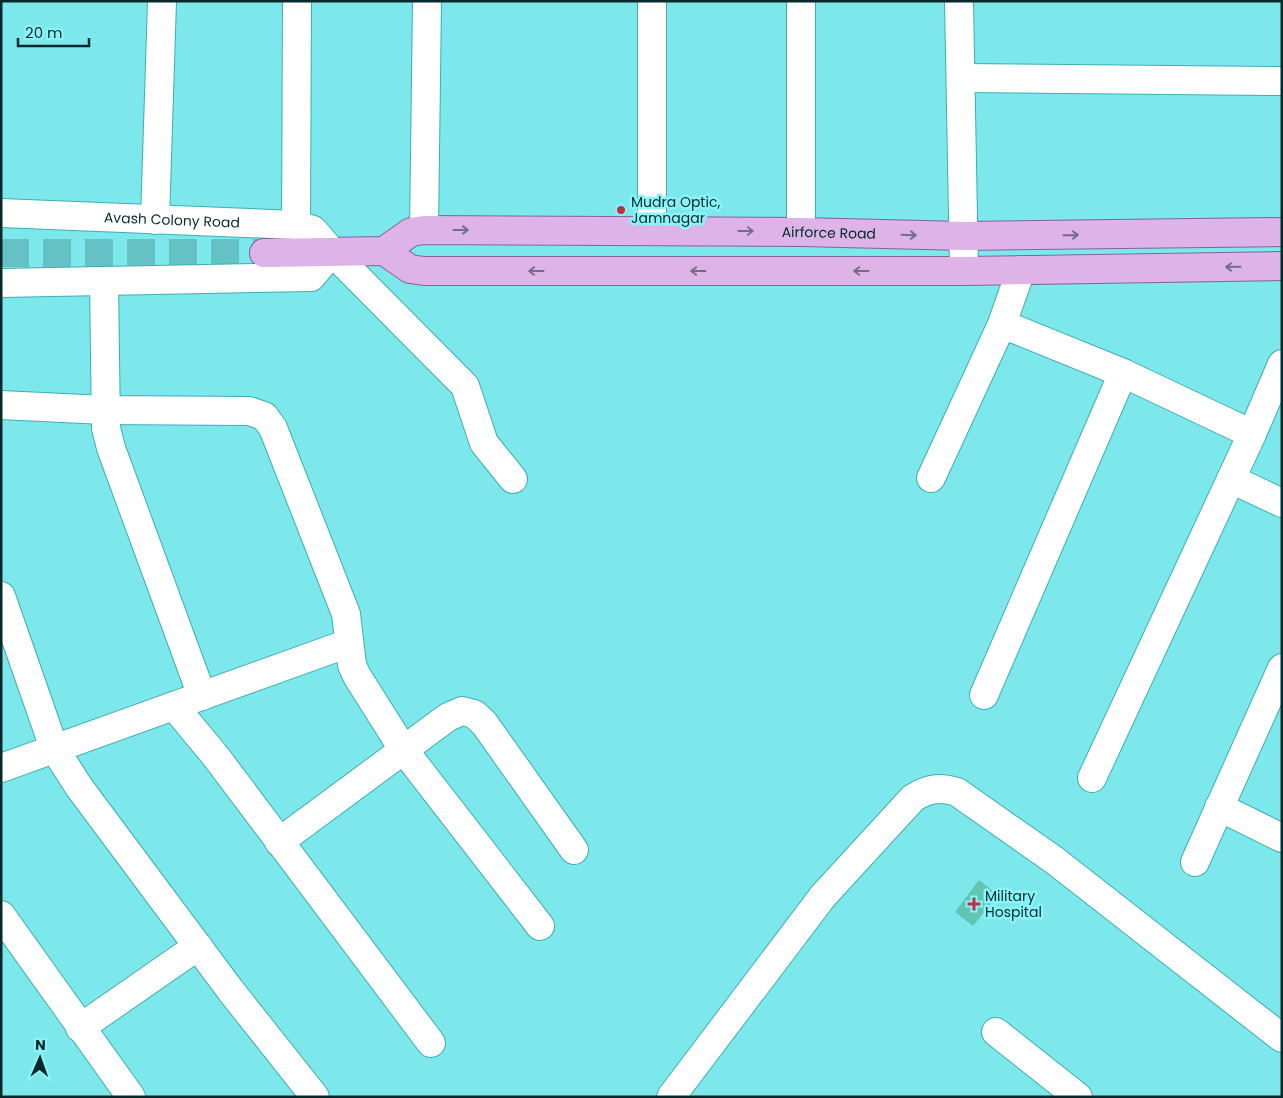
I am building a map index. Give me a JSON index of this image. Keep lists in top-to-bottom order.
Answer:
{
  "streets": {
    "main road": ["Airforce Road"],
    "street": ["Avash Colony Road"]
  },
  "places": {
    "other": ["Mudra Optic, Jamnagar"],
    "health": ["Military Hospital"]
  },
  "scale_bar": "20 m",
  "north": "top"
}
